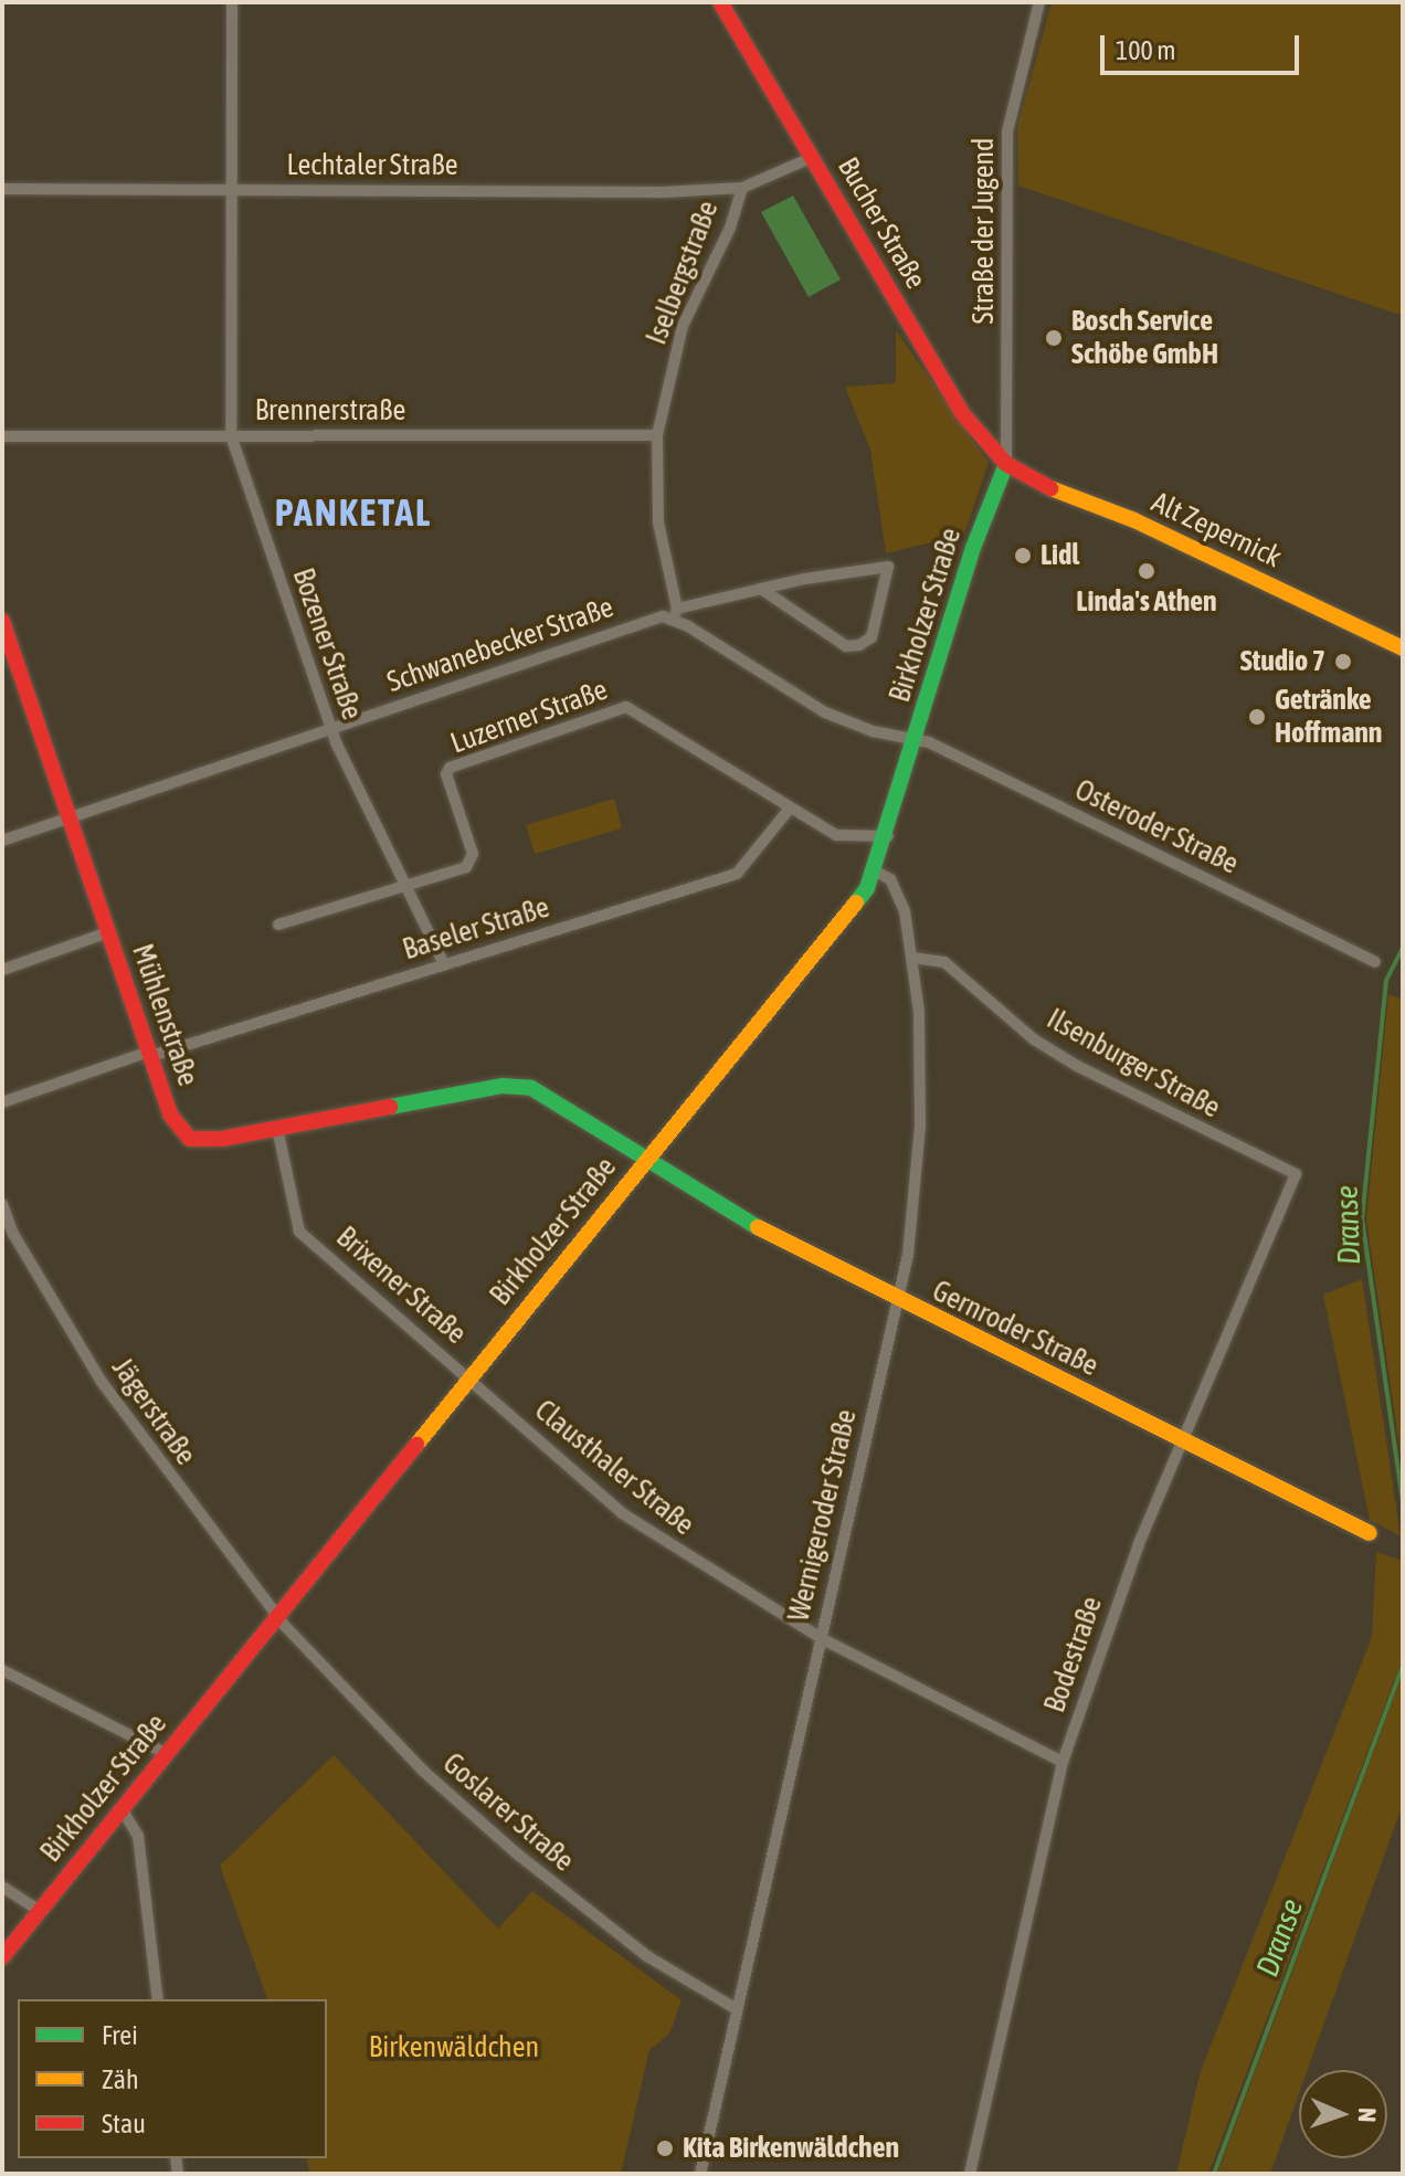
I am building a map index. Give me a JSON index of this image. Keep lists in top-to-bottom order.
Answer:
{
  "streets": {
    "street": [
      "Lechtaler Straße",
      "Bucher Straße",
      "Straße der Jugend",
      "Iselbergstraße",
      "Brennerstraße",
      "Alt Zepernick",
      "Birkholzer Straße",
      "Bozener Straße",
      "Schwanebecker Straße",
      "Luzerner Straße",
      "Osteroder Straße",
      "Baseler Straße",
      "Mühlenstraße",
      "Ilsenburger Straße",
      "Brixener Straße",
      "Gernroder Straße",
      "Jägerstraße",
      "Clausthaler Straße",
      "Wernigeroder Straße",
      "Bodestraße",
      "Goslarer Straße"
    ]
  },
  "crossings": [
    ["Lechtaler Straße", "Iselbergstraße"],
    ["Lechtaler Straße", "Bozener Straße"],
    ["Bucher Straße", "Straße der Jugend"],
    ["Bucher Straße", "Iselbergstraße"],
    ["Bucher Straße", "Alt Zepernick"],
    ["Bucher Straße", "Birkholzer Straße"],
    ["Straße der Jugend", "Alt Zepernick"],
    ["Straße der Jugend", "Birkholzer Straße"],
    ["Iselbergstraße", "Brennerstraße"],
    ["Iselbergstraße", "Schwanebecker Straße"],
    ["Iselbergstraße", "Osteroder Straße"],
    ["Brennerstraße", "Bozener Straße"],
    ["Alt Zepernick", "Birkholzer Straße"],
    ["Birkholzer Straße", "Luzerner Straße"],
    ["Birkholzer Straße", "Osteroder Straße"],
    ["Birkholzer Straße", "Mühlenstraße"],
    ["Birkholzer Straße", "Brixener Straße"],
    ["Birkholzer Straße", "Gernroder Straße"],
    ["Birkholzer Straße", "Jägerstraße"],
    ["Birkholzer Straße", "Clausthaler Straße"],
    ["Birkholzer Straße", "Wernigeroder Straße"],
    ["Birkholzer Straße", "Goslarer Straße"],
    ["Bozener Straße", "Schwanebecker Straße"],
    ["Bozener Straße", "Luzerner Straße"],
    ["Bozener Straße", "Baseler Straße"],
    ["Schwanebecker Straße", "Osteroder Straße"],
    ["Schwanebecker Straße", "Mühlenstraße"],
    ["Luzerner Straße", "Baseler Straße"],
    ["Baseler Straße", "Mühlenstraße"],
    ["Mühlenstraße", "Brixener Straße"],
    ["Mühlenstraße", "Gernroder Straße"],
    ["Ilsenburger Straße", "Wernigeroder Straße"],
    ["Ilsenburger Straße", "Bodestraße"],
    ["Brixener Straße", "Clausthaler Straße"],
    ["Gernroder Straße", "Wernigeroder Straße"],
    ["Gernroder Straße", "Bodestraße"],
    ["Jägerstraße", "Goslarer Straße"],
    ["Clausthaler Straße", "Wernigeroder Straße"],
    ["Clausthaler Straße", "Bodestraße"],
    ["Wernigeroder Straße", "Goslarer Straße"]
  ],
  "districts": ["PANKETAL"],
  "water": ["Dranse"],
  "parks": ["Birkenwäldchen"],
  "places": [
    "Bosch Service Schöbe GmbH",
    "Lidl",
    "Linda's Athen",
    "Studio 7",
    "Getränke Hoffmann",
    "Kita Birkenwäldchen"
  ],
  "legend": ["Frei", "Zäh", "Stau"],
  "scale_bar": "100 m",
  "north": "right"
}
